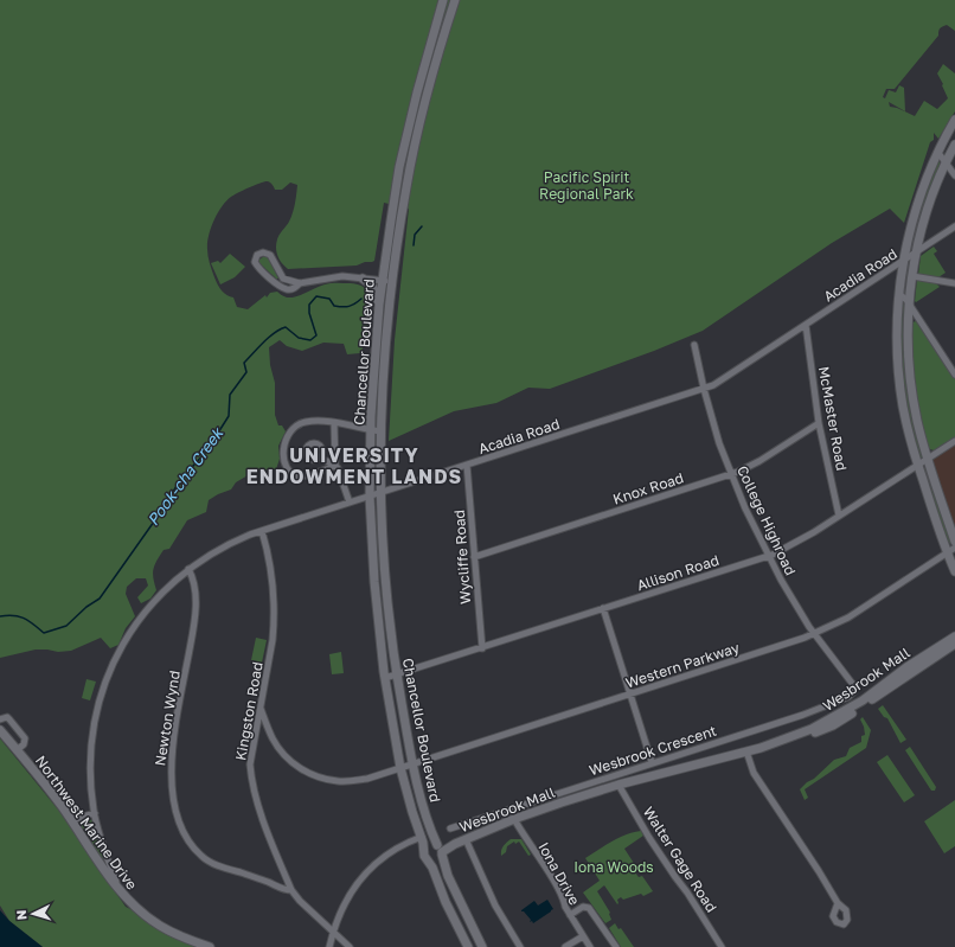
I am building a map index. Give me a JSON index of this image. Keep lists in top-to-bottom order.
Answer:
{
  "streets": {
    "main road": ["Chancellor Boulevard", "Wesbrook Mall", "Northwest Marine Drive"],
    "street": [
      "Acadia Road",
      "McMaster Road",
      "Knox Road",
      "College Highroad",
      "Wycliffe Road",
      "Allison Road",
      "Western Parkway",
      "Kingston Road",
      "Newton Wynd",
      "Wesbrook Crescent",
      "Walter Gage Road",
      "Iona Drive"
    ]
  },
  "crossings": [
    ["Acadia Road", "Chancellor Boulevard"],
    ["Acadia Road", "McMaster Road"],
    ["Acadia Road", "College Highroad"],
    ["Acadia Road", "Wycliffe Road"],
    ["Acadia Road", "Kingston Road"],
    ["Acadia Road", "Newton Wynd"],
    ["Acadia Road", "Northwest Marine Drive"],
    ["Chancellor Boulevard", "Allison Road"],
    ["Chancellor Boulevard", "Western Parkway"],
    ["Chancellor Boulevard", "Wesbrook Mall"],
    ["McMaster Road", "Knox Road"],
    ["McMaster Road", "Allison Road"],
    ["Knox Road", "College Highroad"],
    ["Knox Road", "Wycliffe Road"],
    ["College Highroad", "Allison Road"],
    ["College Highroad", "Western Parkway"],
    ["College Highroad", "Wesbrook Crescent"],
    ["Wycliffe Road", "Allison Road"],
    ["Western Parkway", "Kingston Road"],
    ["Wesbrook Mall", "Walter Gage Road"],
    ["Wesbrook Mall", "Iona Drive"],
    ["Kingston Road", "Newton Wynd"]
  ],
  "districts": ["UNIVERSITY ENDOWMENT LANDS"],
  "water": ["Pook-cha Creek"],
  "parks": ["Pacific Spirit Regional Park", "Iona Woods"],
  "north": "left"
}
